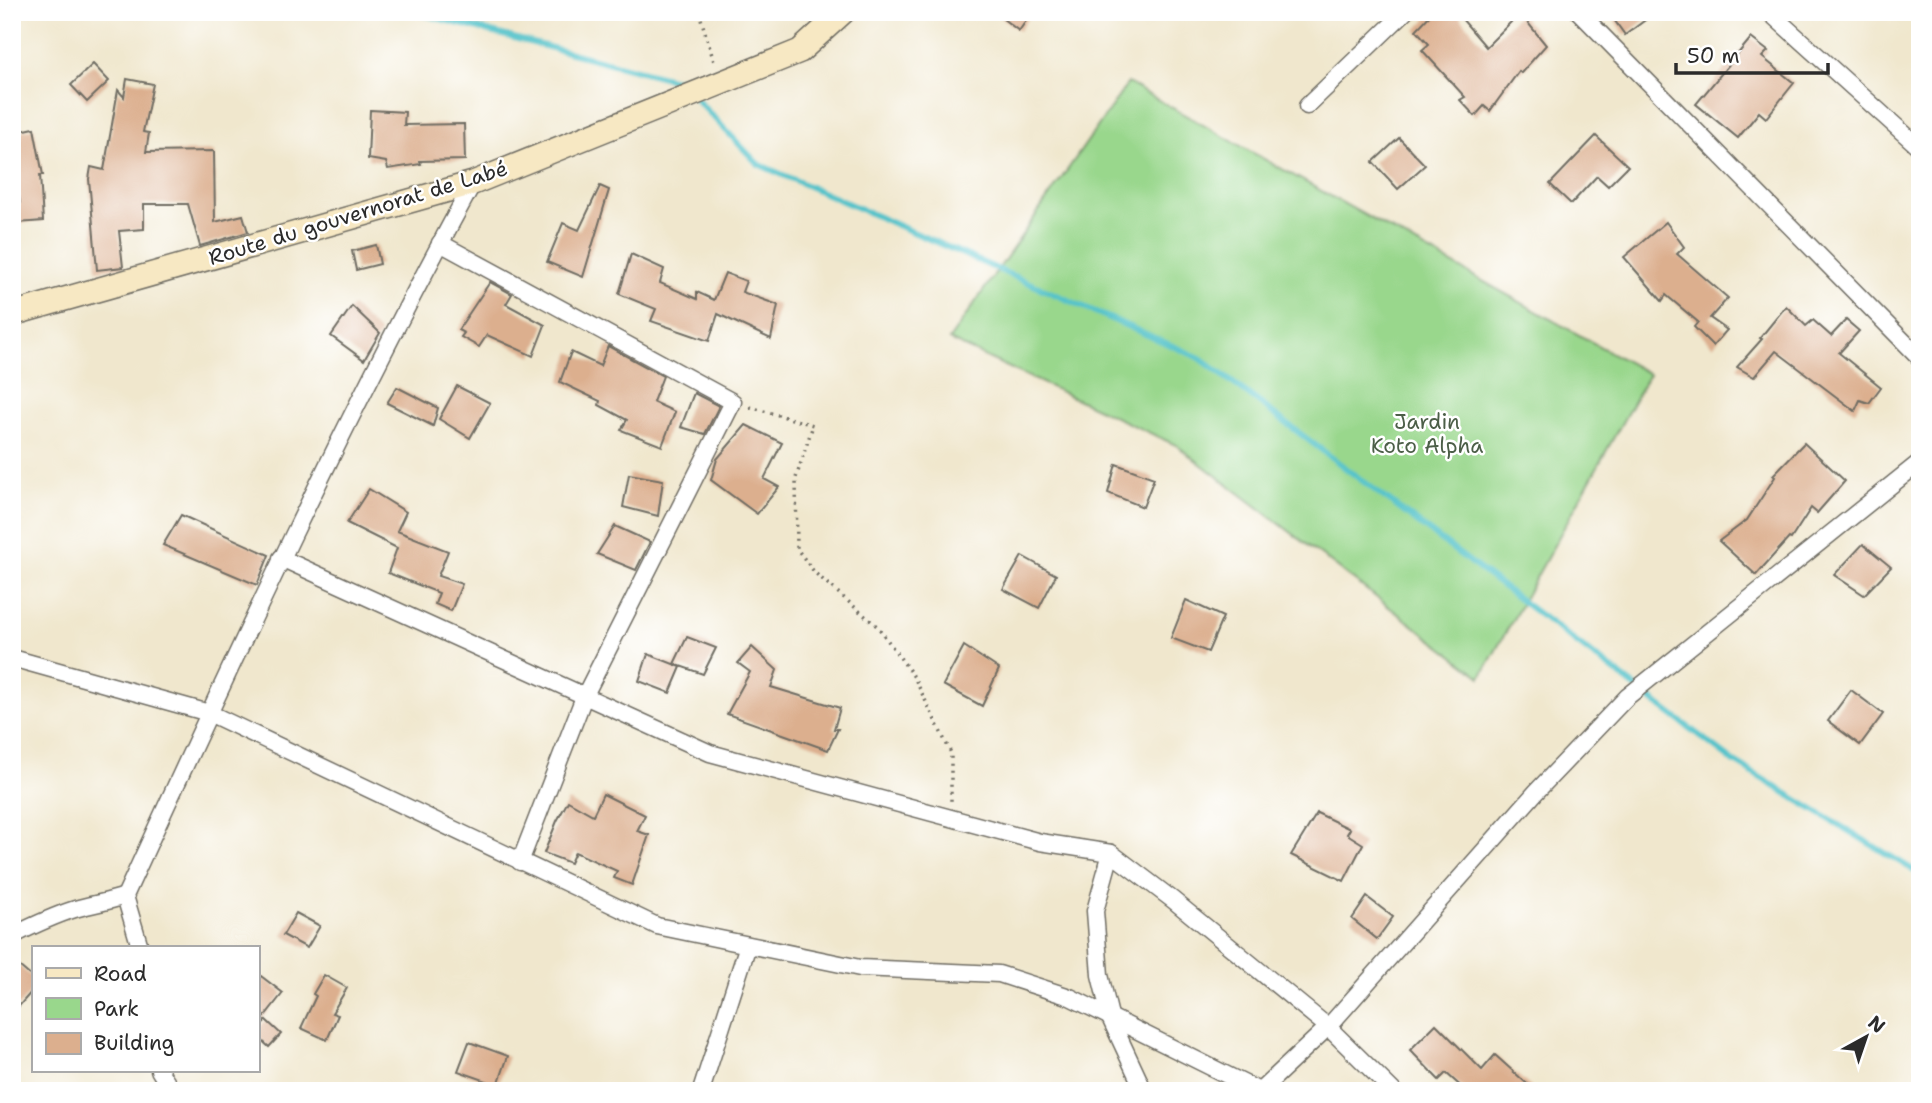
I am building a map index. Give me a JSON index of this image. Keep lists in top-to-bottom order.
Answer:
{
  "streets": {
    "street": ["Route du gouvernorat de Labé"]
  },
  "parks": ["Jardin Koto Alpha"],
  "legend": ["Road", "Park", "Building"],
  "scale_bar": "50 m",
  "north": "top right"
}
